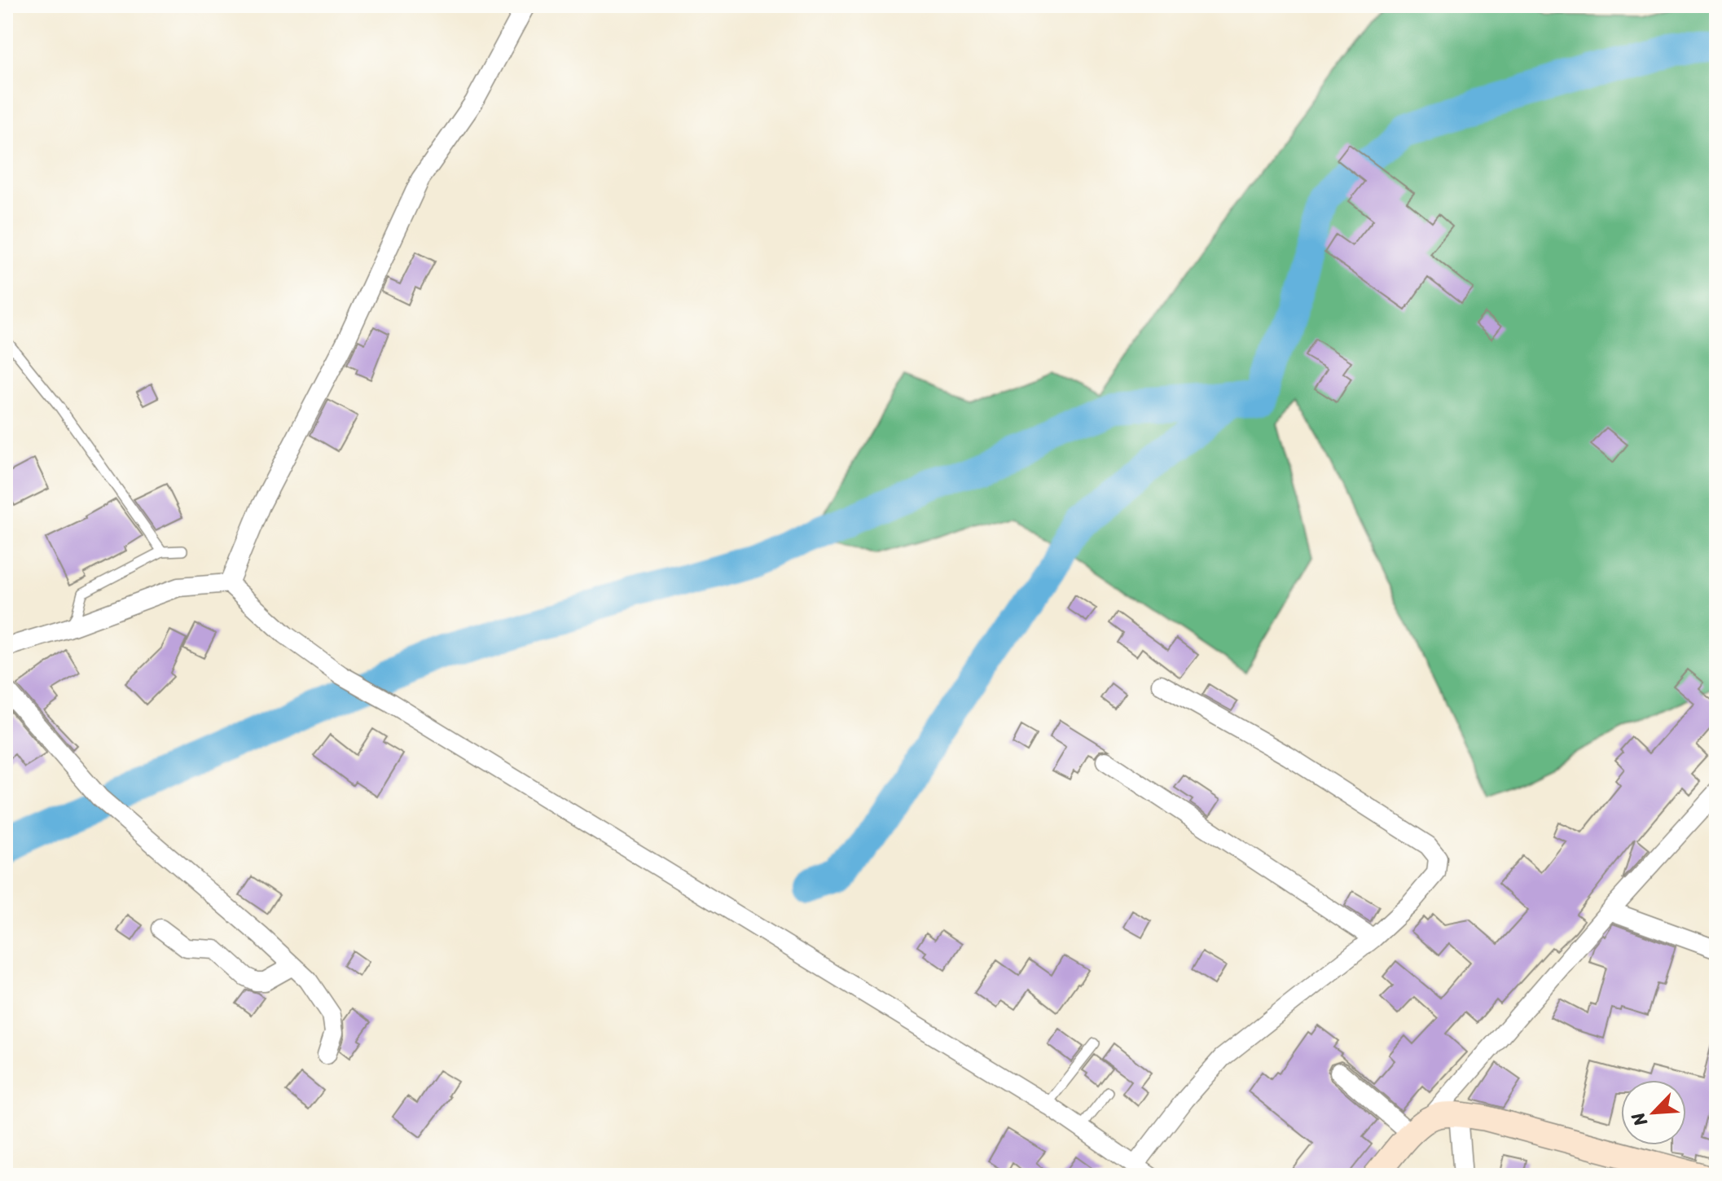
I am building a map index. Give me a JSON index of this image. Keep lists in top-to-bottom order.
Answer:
{
  "north": "bottom left"
}
